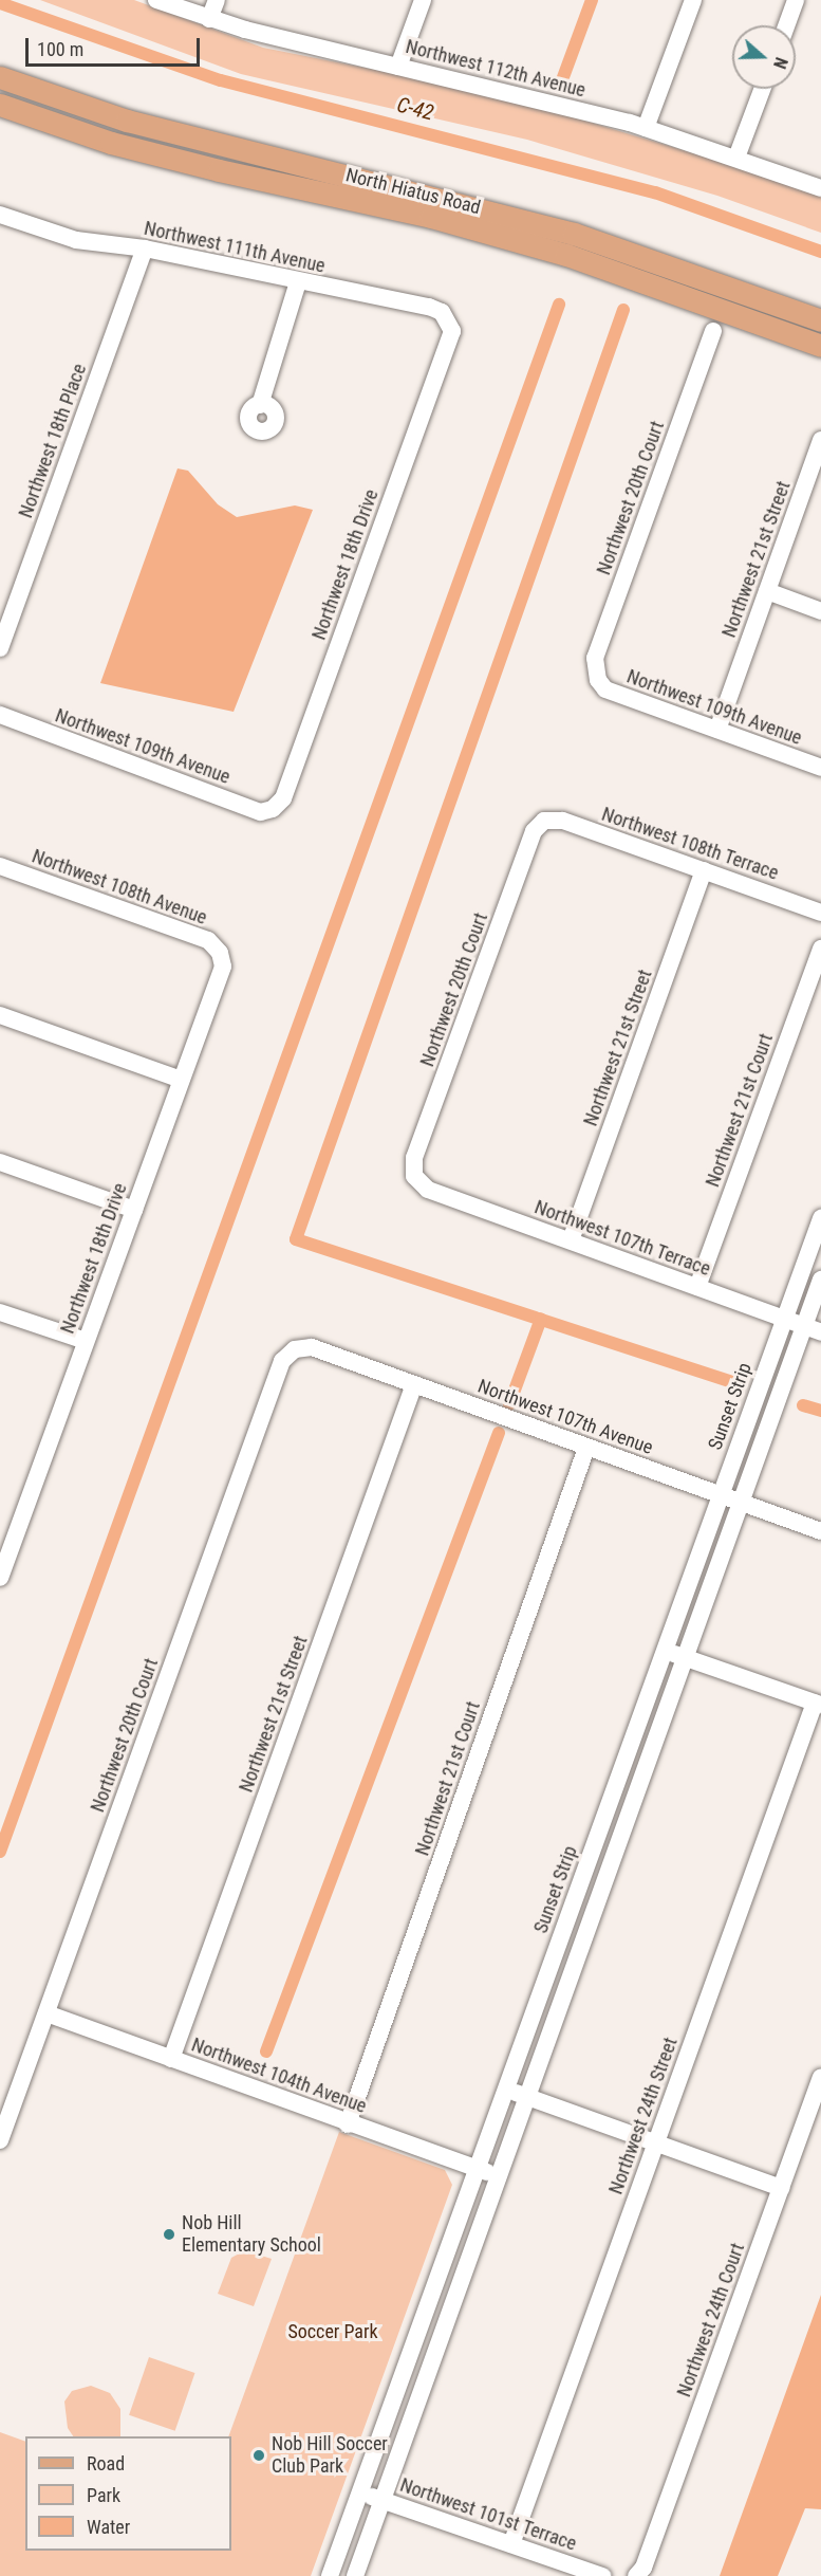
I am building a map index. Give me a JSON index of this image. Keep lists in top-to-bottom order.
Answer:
{
  "streets": {
    "main road": ["North Hiatus Road"],
    "street": [
      "Northwest 112th Avenue",
      "Northwest 111th Avenue",
      "Northwest 18th Place",
      "Northwest 20th Court",
      "Northwest 21st Street",
      "Northwest 18th Drive",
      "Northwest 109th Avenue",
      "Northwest 108th Terrace",
      "Northwest 108th Avenue",
      "Northwest 21st Court",
      "Northwest 107th Terrace",
      "Sunset Strip",
      "Northwest 107th Avenue",
      "Northwest 104th Avenue",
      "Northwest 24th Street",
      "Northwest 24th Court",
      "Northwest 101st Terrace"
    ]
  },
  "crossings": [
    ["Northwest 111th Avenue", "Northwest 18th Place"],
    ["Northwest 111th Avenue", "Northwest 18th Drive"],
    ["Northwest 20th Court", "Northwest 109th Avenue"],
    ["Northwest 20th Court", "Northwest 108th Terrace"],
    ["Northwest 20th Court", "Northwest 107th Terrace"],
    ["Northwest 20th Court", "Northwest 107th Avenue"],
    ["Northwest 20th Court", "Northwest 104th Avenue"],
    ["Northwest 21st Street", "Northwest 109th Avenue"],
    ["Northwest 21st Street", "Northwest 108th Terrace"],
    ["Northwest 21st Street", "Northwest 107th Terrace"],
    ["Northwest 21st Street", "Northwest 107th Avenue"],
    ["Northwest 21st Street", "Northwest 104th Avenue"],
    ["Northwest 18th Drive", "Northwest 109th Avenue"],
    ["Northwest 18th Drive", "Northwest 108th Avenue"],
    ["Northwest 21st Court", "Northwest 107th Terrace"],
    ["Northwest 21st Court", "Northwest 107th Avenue"],
    ["Northwest 21st Court", "Northwest 104th Avenue"],
    ["Northwest 107th Terrace", "Sunset Strip"],
    ["Sunset Strip", "Northwest 107th Avenue"],
    ["Sunset Strip", "Northwest 104th Avenue"],
    ["Sunset Strip", "Northwest 101st Terrace"],
    ["Northwest 24th Street", "Northwest 101st Terrace"]
  ],
  "water": ["C-42"],
  "parks": ["Soccer Park"],
  "places": ["Nob Hill Elementary School", "Nob Hill Soccer Club Park"],
  "legend": ["Road", "Park", "Water"],
  "scale_bar": "100 m",
  "north": "right"
}
